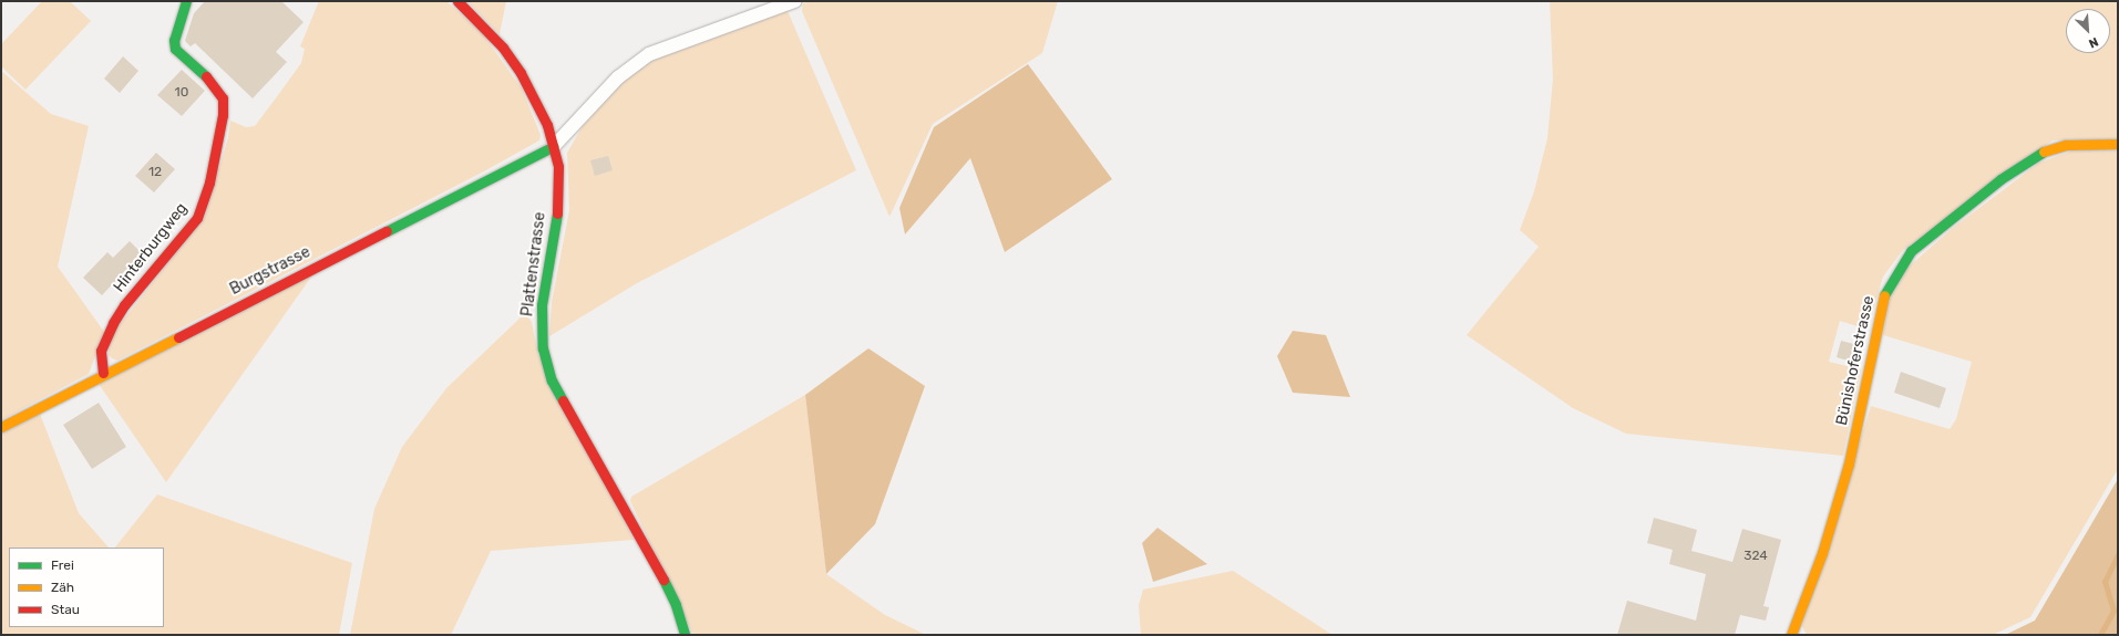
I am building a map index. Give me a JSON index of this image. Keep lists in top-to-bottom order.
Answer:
{
  "streets": {
    "street": [
      "Hinterburgweg",
      "Plattenstrasse",
      "Burgstrasse",
      "Bünishoferstrasse"
    ]
  },
  "crossings": [
    ["Hinterburgweg", "Burgstrasse"],
    ["Plattenstrasse", "Burgstrasse"]
  ],
  "house_numbers": ["10", "12", "324"],
  "legend": ["Frei", "Zäh", "Stau"],
  "north": "bottom right"
}
